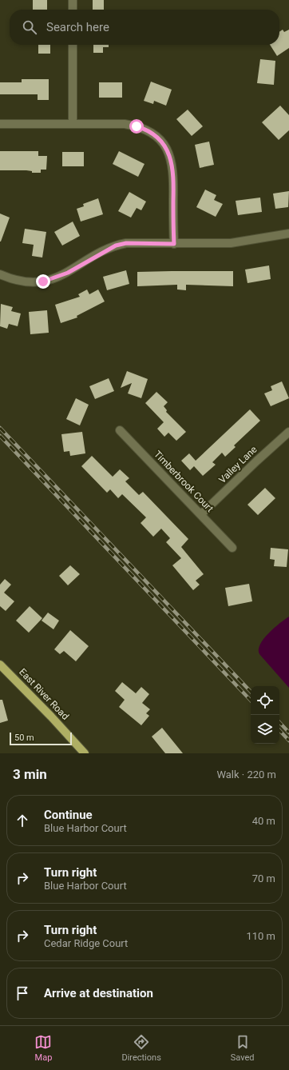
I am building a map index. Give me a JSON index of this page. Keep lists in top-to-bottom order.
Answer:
{
  "streets": {
    "main road": ["East River Road"],
    "street": ["Valley Lane", "Timberbrook Court"]
  },
  "crossings": [
    ["Valley Lane", "Timberbrook Court"]
  ],
  "scale_bar": "50 m",
  "page": {
    "search": "Search here",
    "scale": "50 m",
    "heading": ["3 min", "Walk · 220 m"],
    "list": [
      ["Continue", "Blue Harbor Court", "40 m"],
      ["Turn right", "Blue Harbor Court", "70 m"],
      ["Turn right", "Cedar Ridge Court", "110 m"],
      "Arrive at destination"
    ],
    "nav": ["Map", "Directions", "Saved"]
  }
}
